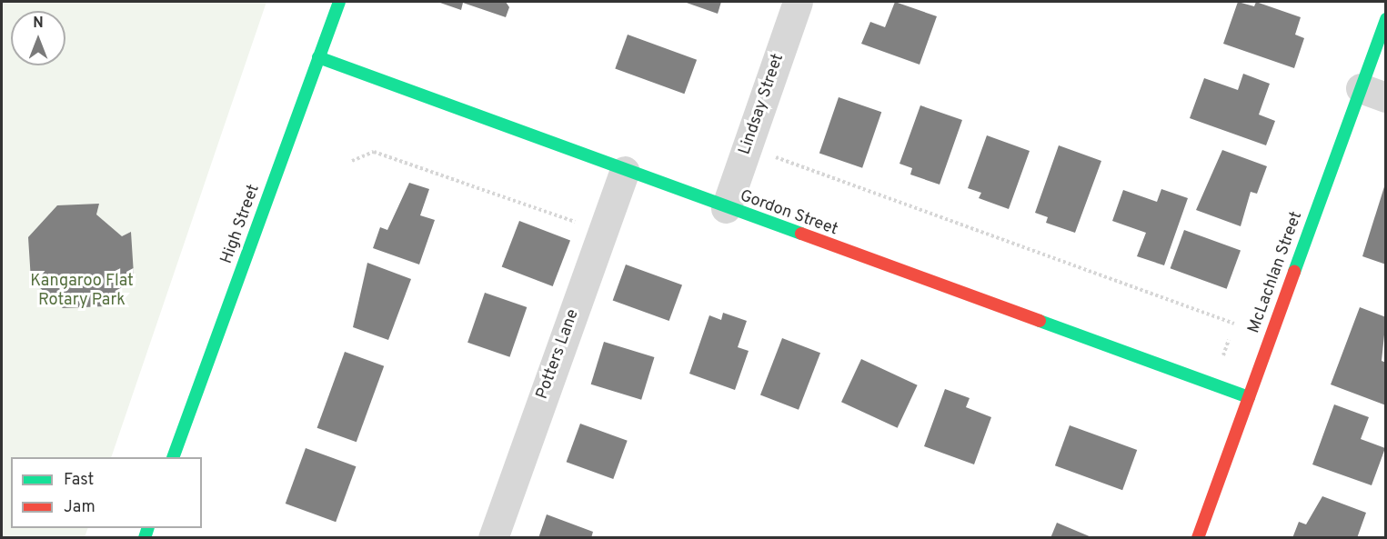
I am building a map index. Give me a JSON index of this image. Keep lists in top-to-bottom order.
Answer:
{
  "streets": {
    "main road": ["Gordon Street", "High Street", "McLachlan Street"],
    "street": ["Lindsay Street", "Potters Lane"]
  },
  "crossings": [
    ["Lindsay Street", "Gordon Street"],
    ["Gordon Street", "High Street"],
    ["Gordon Street", "McLachlan Street"],
    ["Gordon Street", "Potters Lane"]
  ],
  "parks": ["Kangaroo Flat Rotary Park"],
  "legend": ["Fast", "Jam"],
  "north": "top"
}
